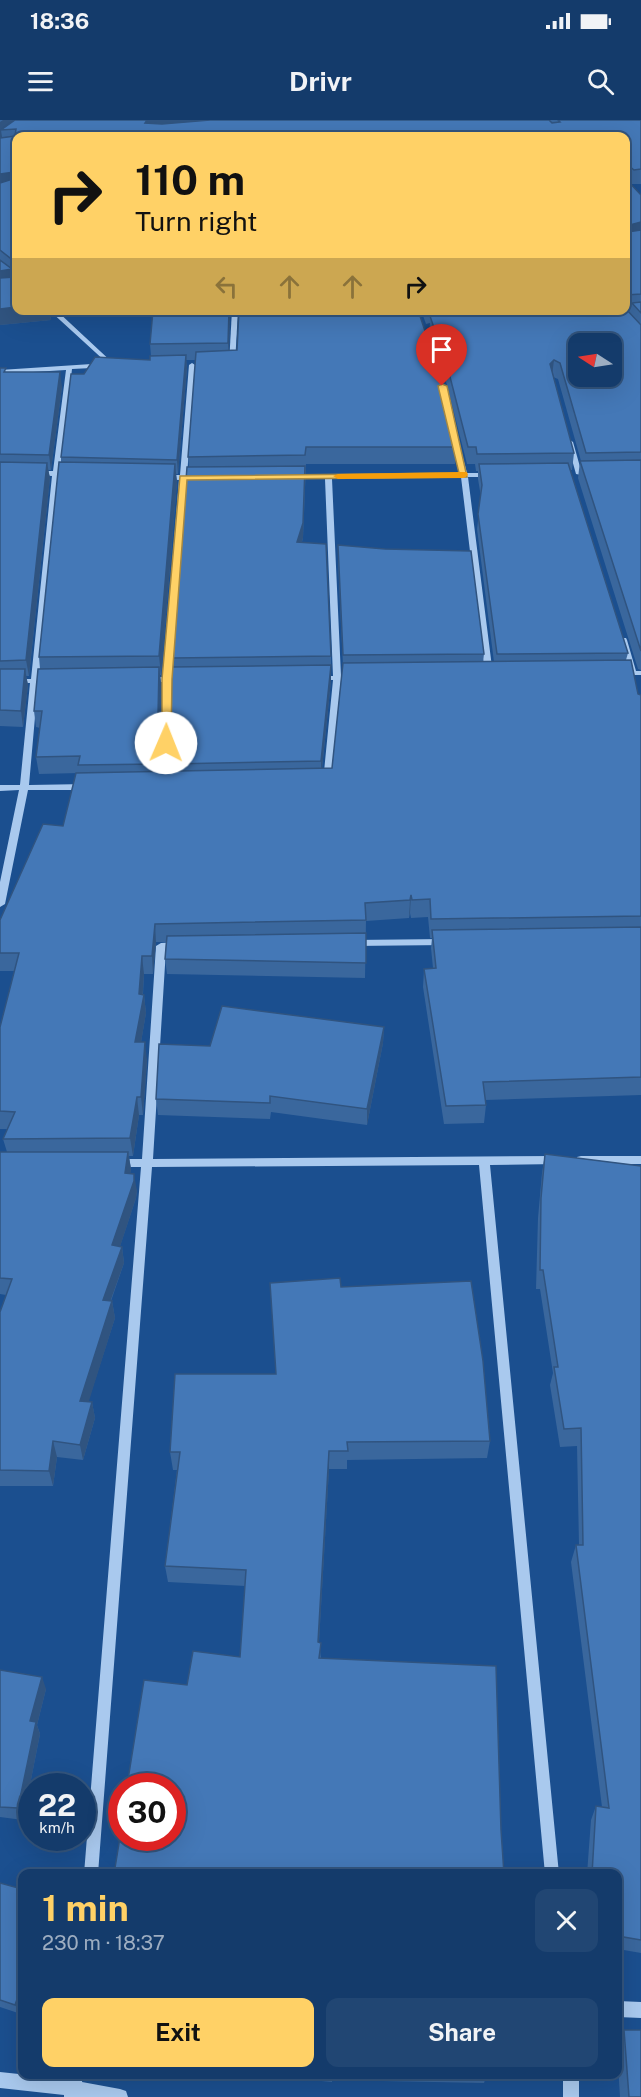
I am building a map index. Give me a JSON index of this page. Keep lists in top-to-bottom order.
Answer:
{
  "north": "left",
  "page": {
    "status": "18:36",
    "header": "Drivr",
    "turn": ["110 m", "Turn right"],
    "speed": "22 km/h",
    "limit": "30",
    "heading": ["1 min", "230 m · 18:37"],
    "buttons": ["Exit", "Share"]
  }
}
